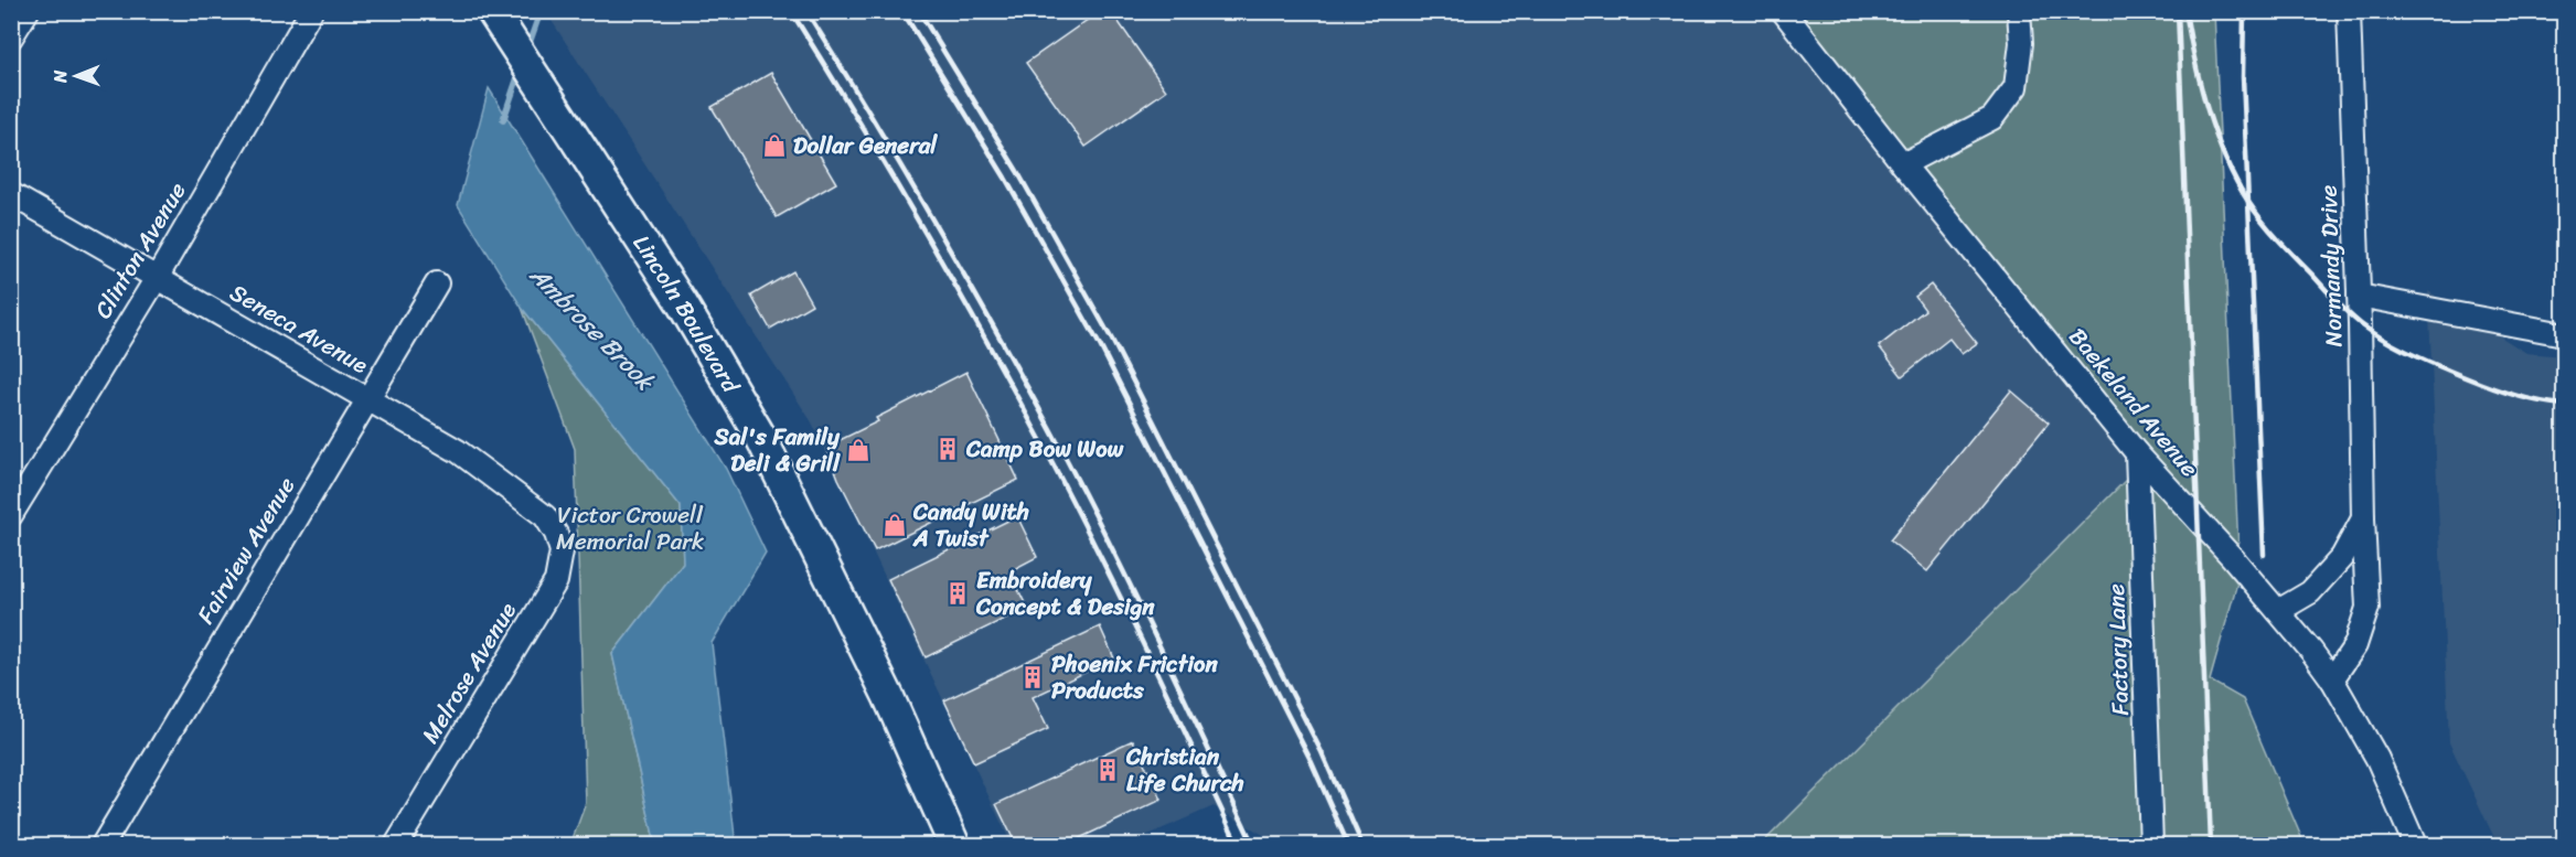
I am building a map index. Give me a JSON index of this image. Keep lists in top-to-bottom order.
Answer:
{
  "streets": {
    "main road": ["Lincoln Boulevard"],
    "street": [
      "Clinton Avenue",
      "Normandy Drive",
      "Seneca Avenue",
      "Baekeland Avenue",
      "Fairview Avenue",
      "Factory Lane",
      "Melrose Avenue"
    ]
  },
  "crossings": [
    ["Clinton Avenue", "Seneca Avenue"],
    ["Normandy Drive", "Baekeland Avenue"],
    ["Seneca Avenue", "Fairview Avenue"],
    ["Seneca Avenue", "Melrose Avenue"],
    ["Baekeland Avenue", "Factory Lane"]
  ],
  "water": ["Ambrose Brook"],
  "parks": ["Victor Crowell Memorial Park"],
  "places": {
    "shop": ["Dollar General", "Sal's Family Deli & Grill", "Candy With A Twist"],
    "building": [
      "Camp Bow Wow",
      "Embroidery Concept & Design",
      "Phoenix Friction Products",
      "Christian Life Church"
    ]
  },
  "north": "left"
}
